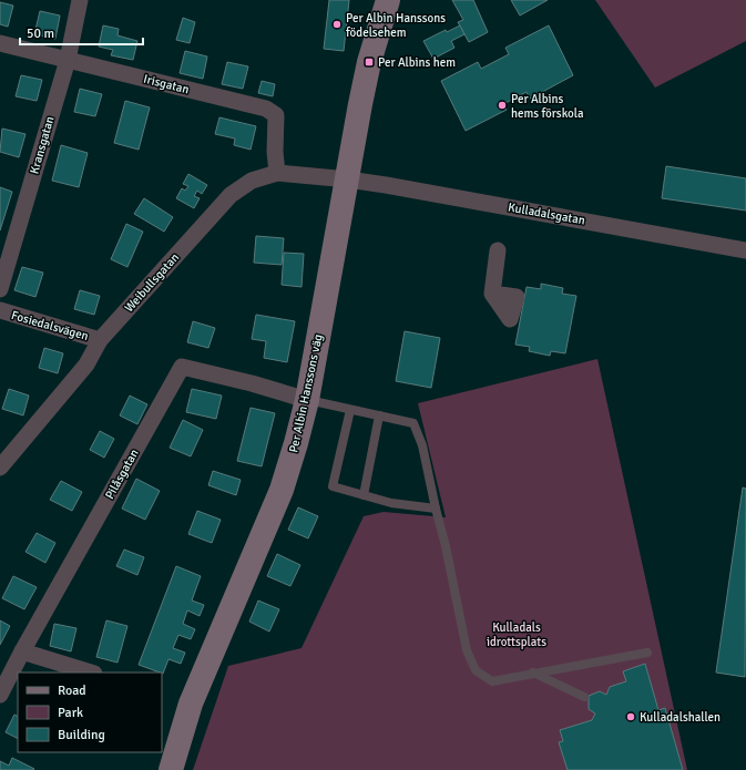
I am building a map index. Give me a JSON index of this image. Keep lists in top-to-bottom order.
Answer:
{
  "streets": {
    "street": [
      "Irisgatan",
      "Kransgatan",
      "Kulladalsgatan",
      "Weibullsgatan",
      "Fosiedalsvägen",
      "Per Albin Hanssons väg",
      "Pilåsgatan"
    ]
  },
  "crossings": [
    ["Irisgatan", "Kransgatan"],
    ["Irisgatan", "Weibullsgatan"],
    ["Kulladalsgatan", "Weibullsgatan"],
    ["Kulladalsgatan", "Per Albin Hanssons väg"],
    ["Weibullsgatan", "Fosiedalsvägen"],
    ["Weibullsgatan", "Per Albin Hanssons väg"],
    ["Per Albin Hanssons väg", "Pilåsgatan"]
  ],
  "parks": ["Kulladals idrottsplats"],
  "places": {
    "other": ["Per Albin Hanssons födelsehem", "Per Albins hems förskola", "Kulladalshallen"],
    "transit": ["Per Albins hem"]
  },
  "legend": ["Road", "Park", "Building"],
  "scale_bar": "50 m"
}
